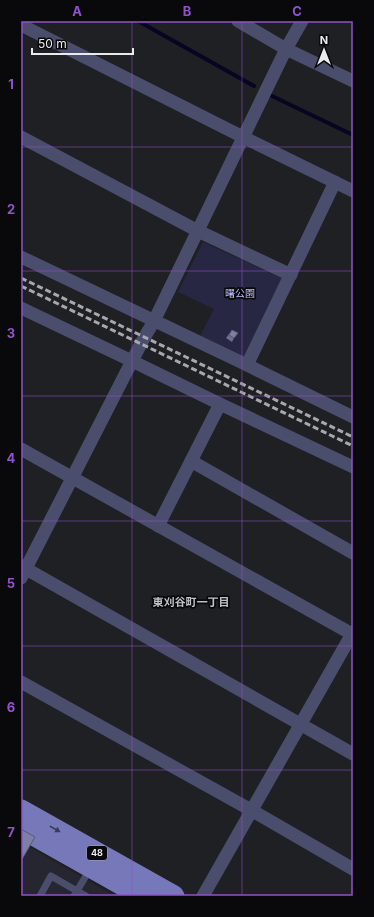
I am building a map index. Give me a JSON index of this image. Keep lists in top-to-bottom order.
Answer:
{
  "streets": {
    "main road": ["48"]
  },
  "districts": ["東刈谷町一丁目"],
  "parks": ["曙公園"],
  "scale_bar": "50 m",
  "north": "top",
  "grid": {
    "columns": ["A", "B", "C"],
    "rows": [
      "1",
      "2",
      "3",
      "4",
      "5",
      "6",
      "7"
    ]
  }
}
